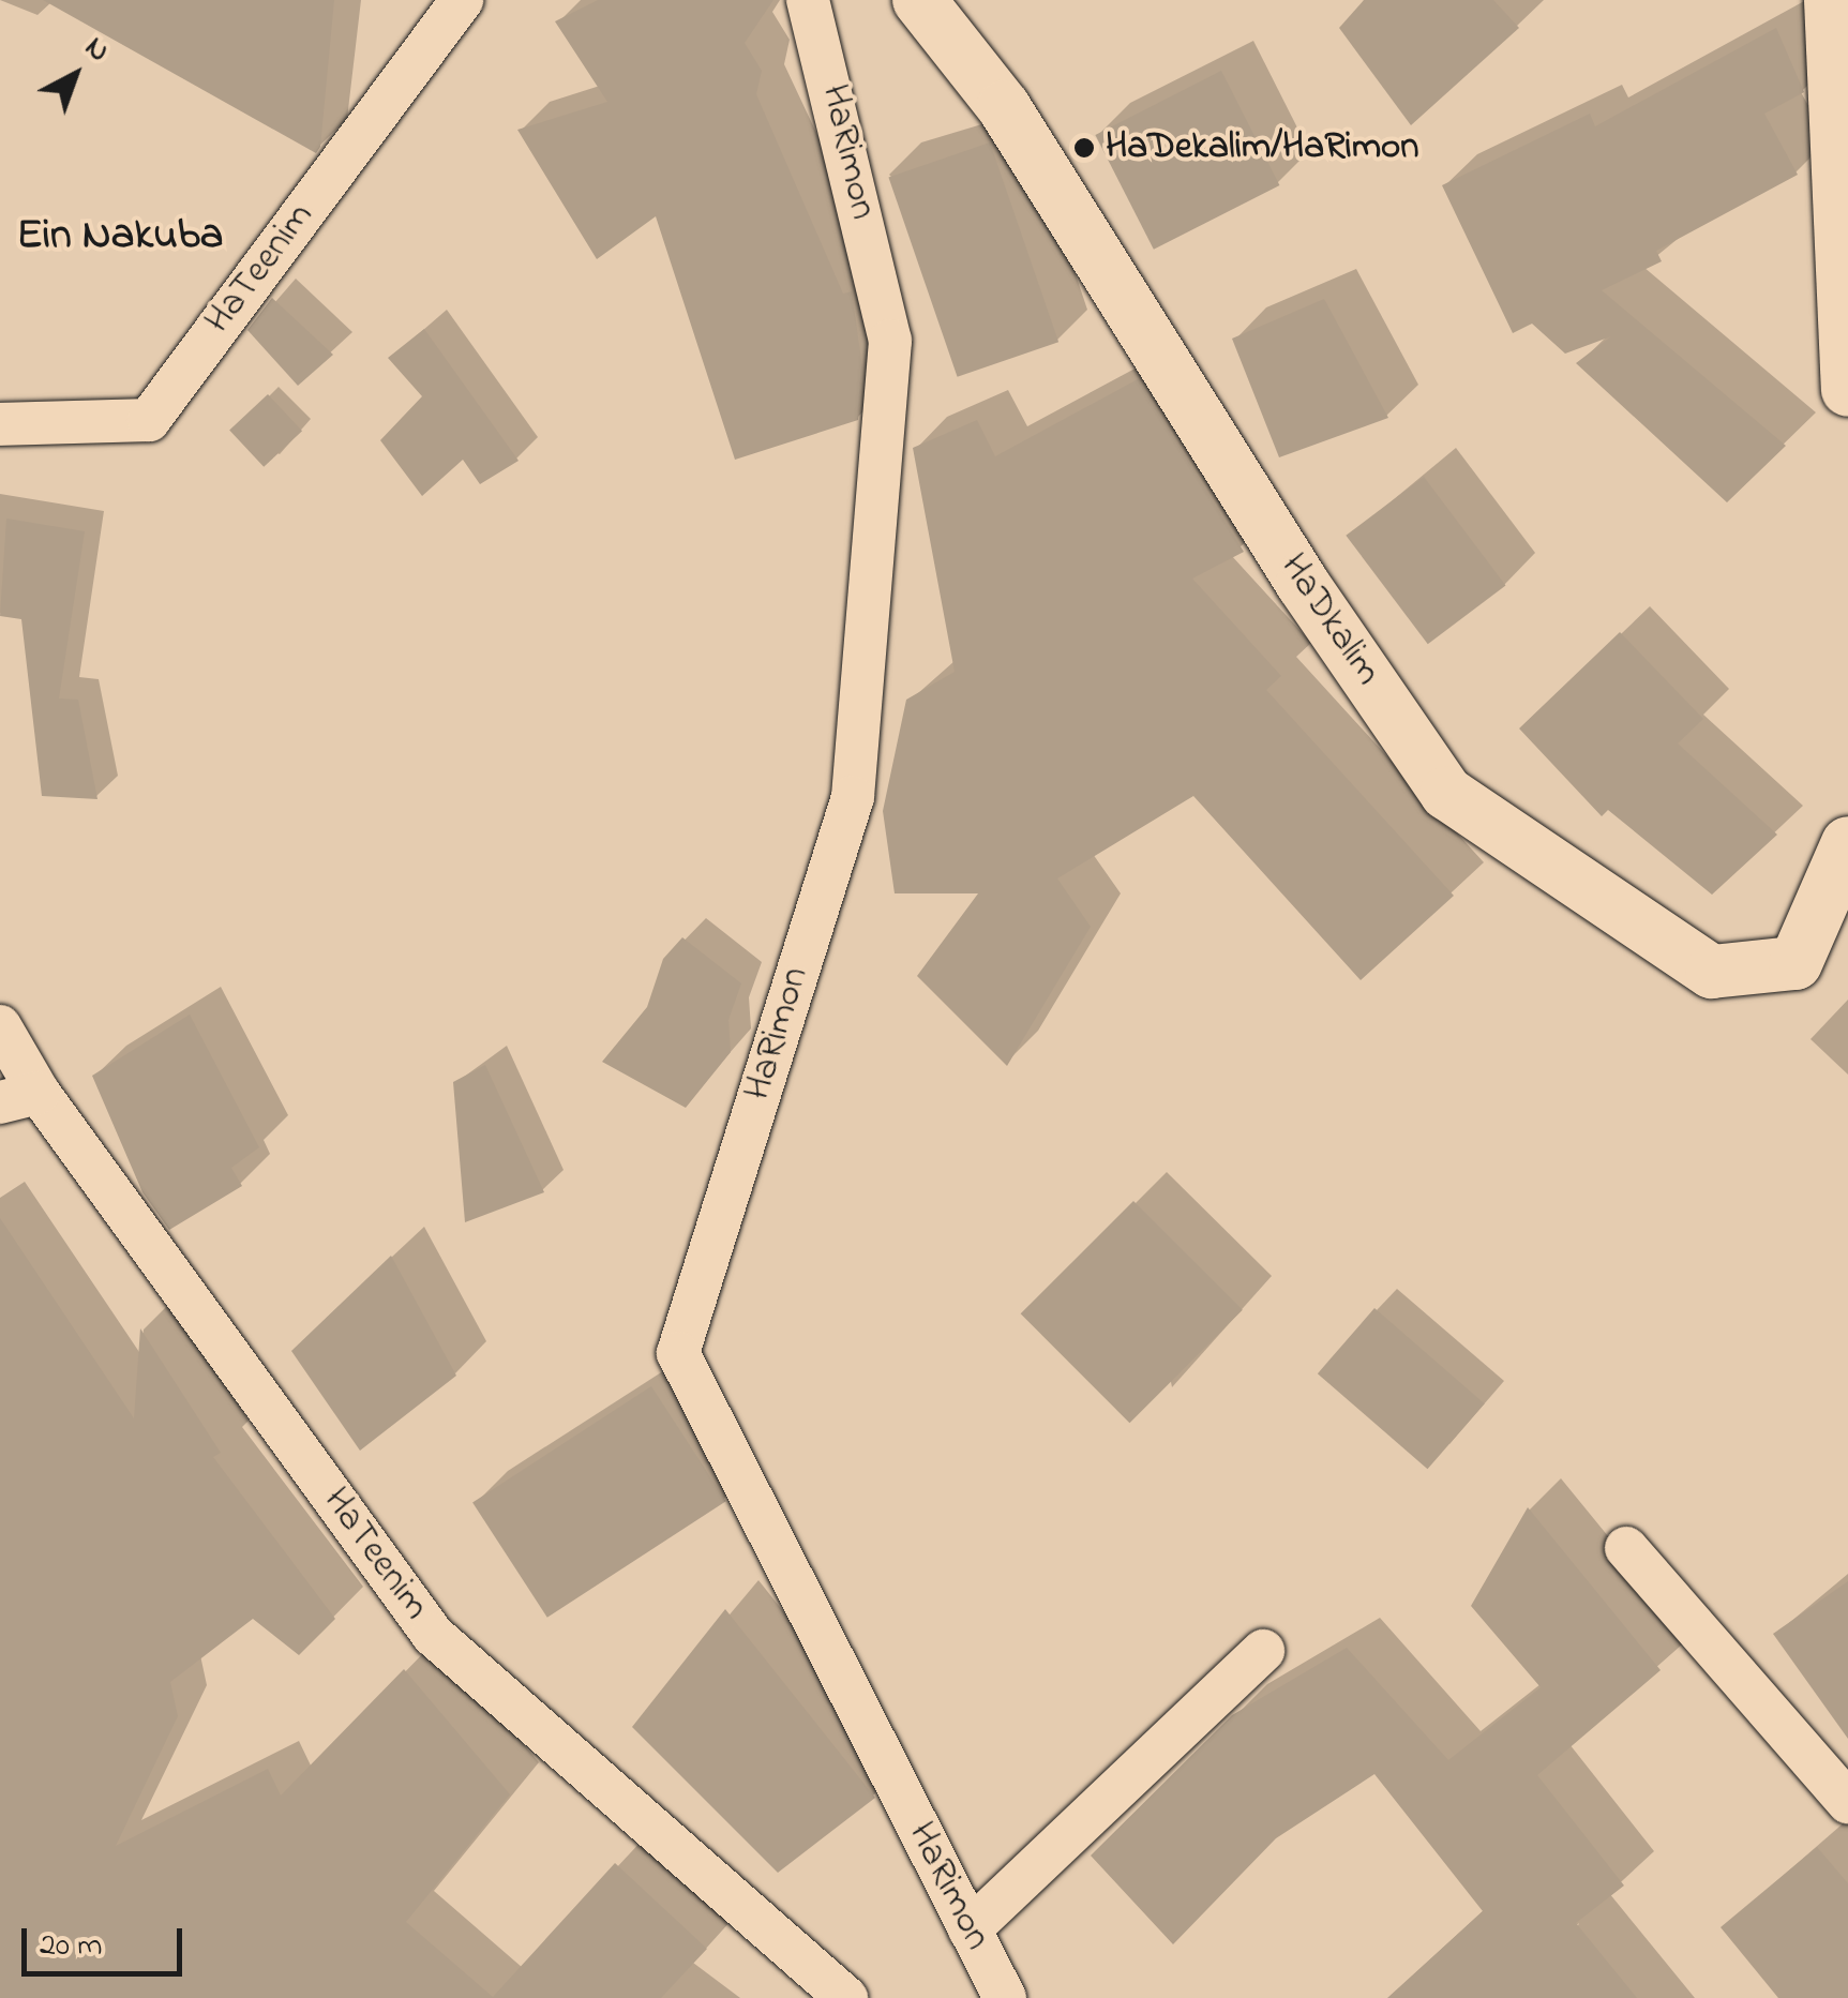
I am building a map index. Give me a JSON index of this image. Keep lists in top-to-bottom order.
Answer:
{
  "streets": {
    "street": ["HaRimon", "HaTeenim", "HaDkalim"]
  },
  "districts": ["Ein Nakuba"],
  "places": ["HaDekalim/HaRimon"],
  "scale_bar": "20 m",
  "north": "top right"
}
